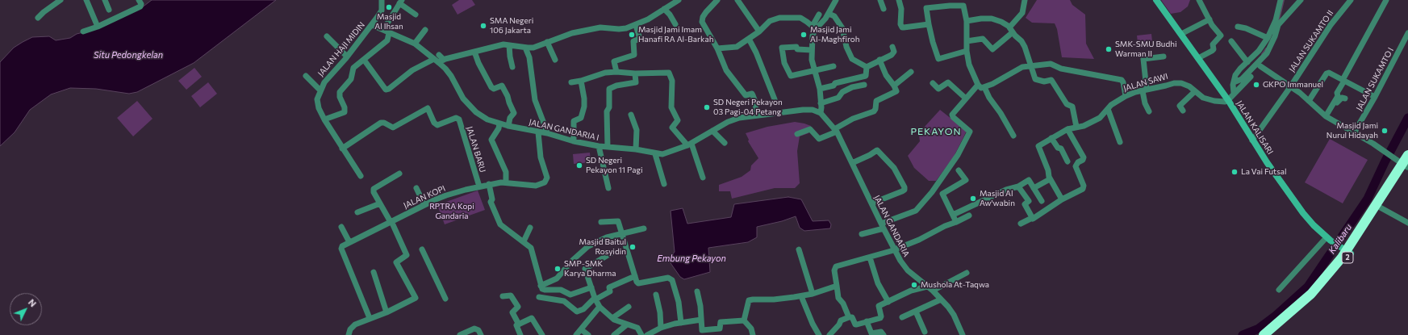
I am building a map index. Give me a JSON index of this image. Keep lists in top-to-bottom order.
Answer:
{
  "streets": {
    "highway": ["2"],
    "street": [
      "JALAN SUKAMTO II",
      "JALAN HAJI MIDIN",
      "JALAN SUKAMTO I",
      "JALAN SAWI",
      "JALAN KALISARI",
      "JALAN GANDARIA I",
      "JALAN BARU",
      "JALAN KOPI",
      "JALAN GANDARIA"
    ]
  },
  "crossings": [
    ["JALAN SUKAMTO II", "JALAN KALISARI"],
    ["JALAN HAJI MIDIN", "JALAN GANDARIA I"],
    ["JALAN HAJI MIDIN", "JALAN BARU"],
    ["JALAN SAWI", "JALAN KALISARI"],
    ["JALAN KALISARI", "2"],
    ["JALAN GANDARIA I", "JALAN KOPI"],
    ["JALAN GANDARIA I", "JALAN GANDARIA"],
    ["JALAN BARU", "JALAN KOPI"]
  ],
  "districts": ["PEKAYON"],
  "water": ["Situ Pedongkelan", "Kalibaru", "Embung Pekayon"],
  "parks": ["RPTRA Kopi Gandaria"],
  "places": [
    "Masjid Al Ihsan",
    "SMA Negeri 106 Jakarta",
    "Masjid Jami Imam Hanafi RA Al-Barkah",
    "Masjid Jami Al-Maghfiroh",
    "SMK-SMU Budhi Warman II",
    "GKPO Immanuel",
    "SD Negeri Pekayon 03 Pagi-04 Petang",
    "Masjid Jami Nurul Hidayah",
    "SD Negeri Pekayon 11 Pagi",
    "La Vai Futsal",
    "Masjid Al Aw'wabin",
    "Masjid Baitul Rosyidin",
    "SMP-SMK Karya Dharma",
    "Mushola At-Taqwa"
  ],
  "north": "top right"
}
